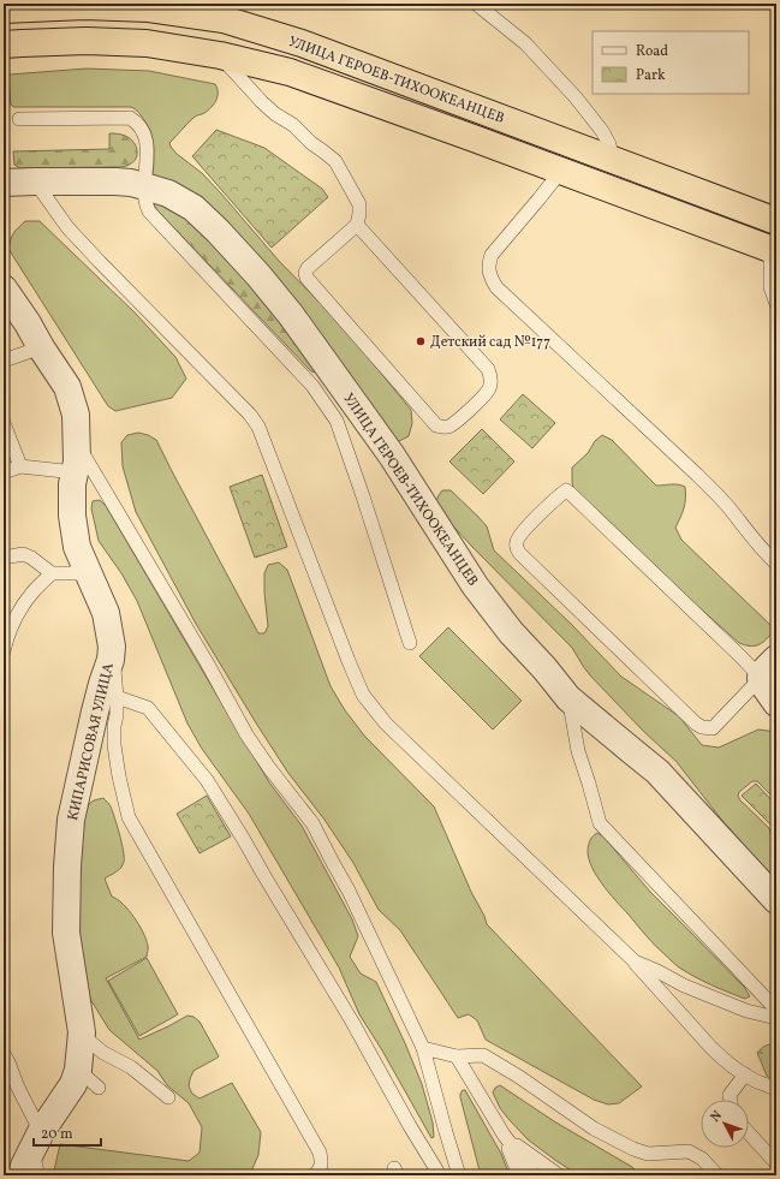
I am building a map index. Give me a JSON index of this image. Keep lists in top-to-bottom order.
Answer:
{
  "streets": {
    "highway": ["УЛИЦА ГЕРОЕВ-ТИХООКЕАНЦЕВ"],
    "street": ["КИПАРИСОВАЯ УЛИЦА"]
  },
  "places": ["Детский сад №177"],
  "legend": ["Road", "Park"],
  "scale_bar": "20 m",
  "north": "top left"
}
